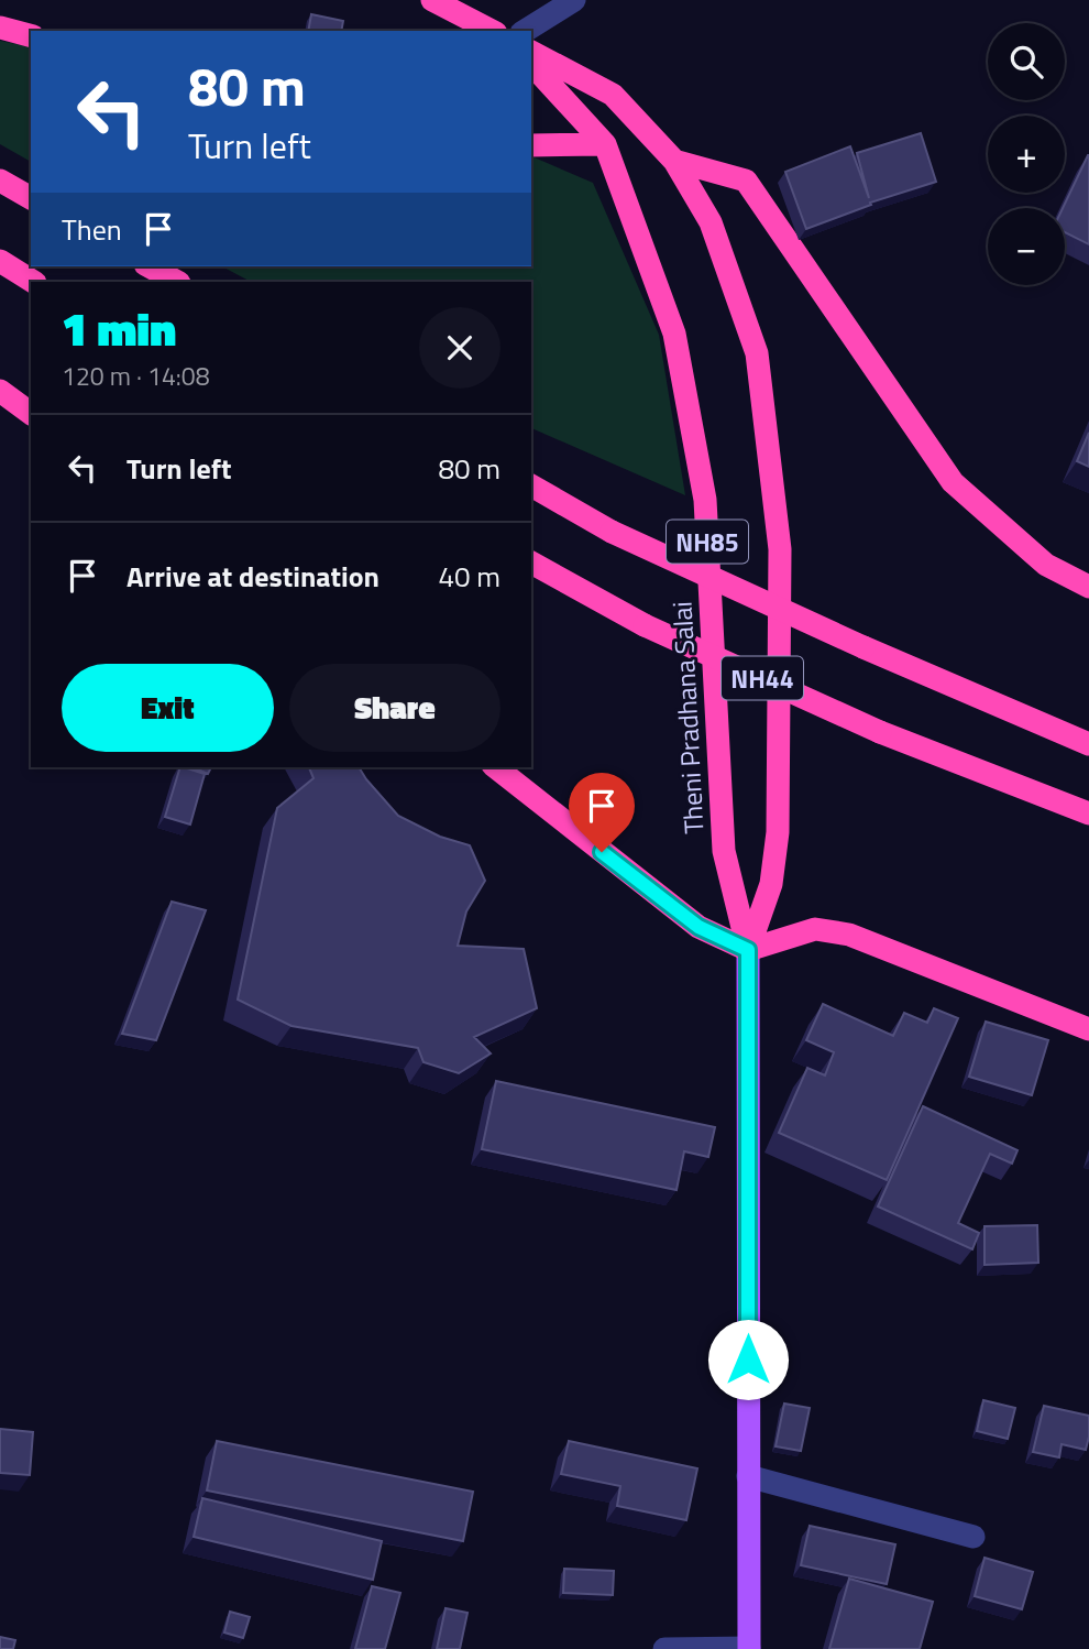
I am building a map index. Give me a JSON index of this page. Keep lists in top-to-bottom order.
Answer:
{
  "streets": {
    "highway": ["NH85", "NH44", "Theni Pradhana Salai"]
  },
  "page": {
    "map_buttons": ["+", "−"],
    "turn": ["80 m", "Turn left"],
    "then": "Then",
    "heading": ["1 min", "120 m · 14:08"],
    "list": [
      {
        "name": "Turn left",
        "value": "80 m"
      },
      {
        "name": "Arrive at destination",
        "value": "40 m"
      }
    ],
    "buttons": ["Exit", "Share"]
  }
}
